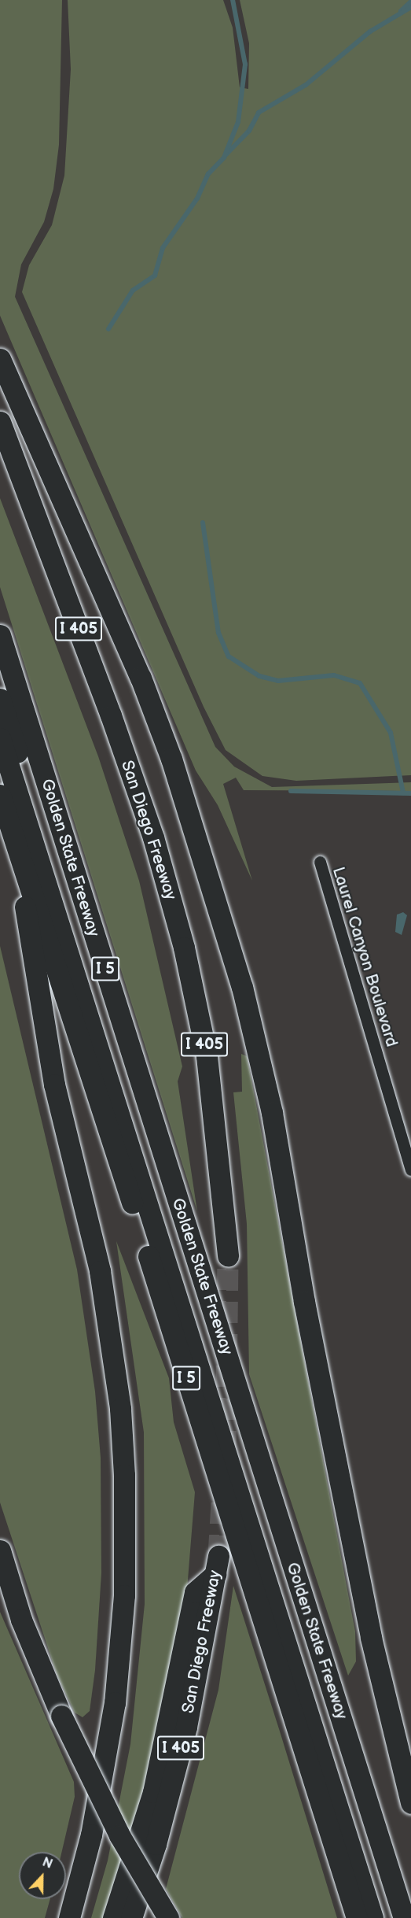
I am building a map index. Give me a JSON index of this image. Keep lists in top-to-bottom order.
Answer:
{
  "streets": {
    "highway": [
      "I 405",
      "San Diego Freeway",
      "Golden State Freeway",
      "I 5"
    ],
    "street": ["Laurel Canyon Boulevard"]
  },
  "north": "top"
}
